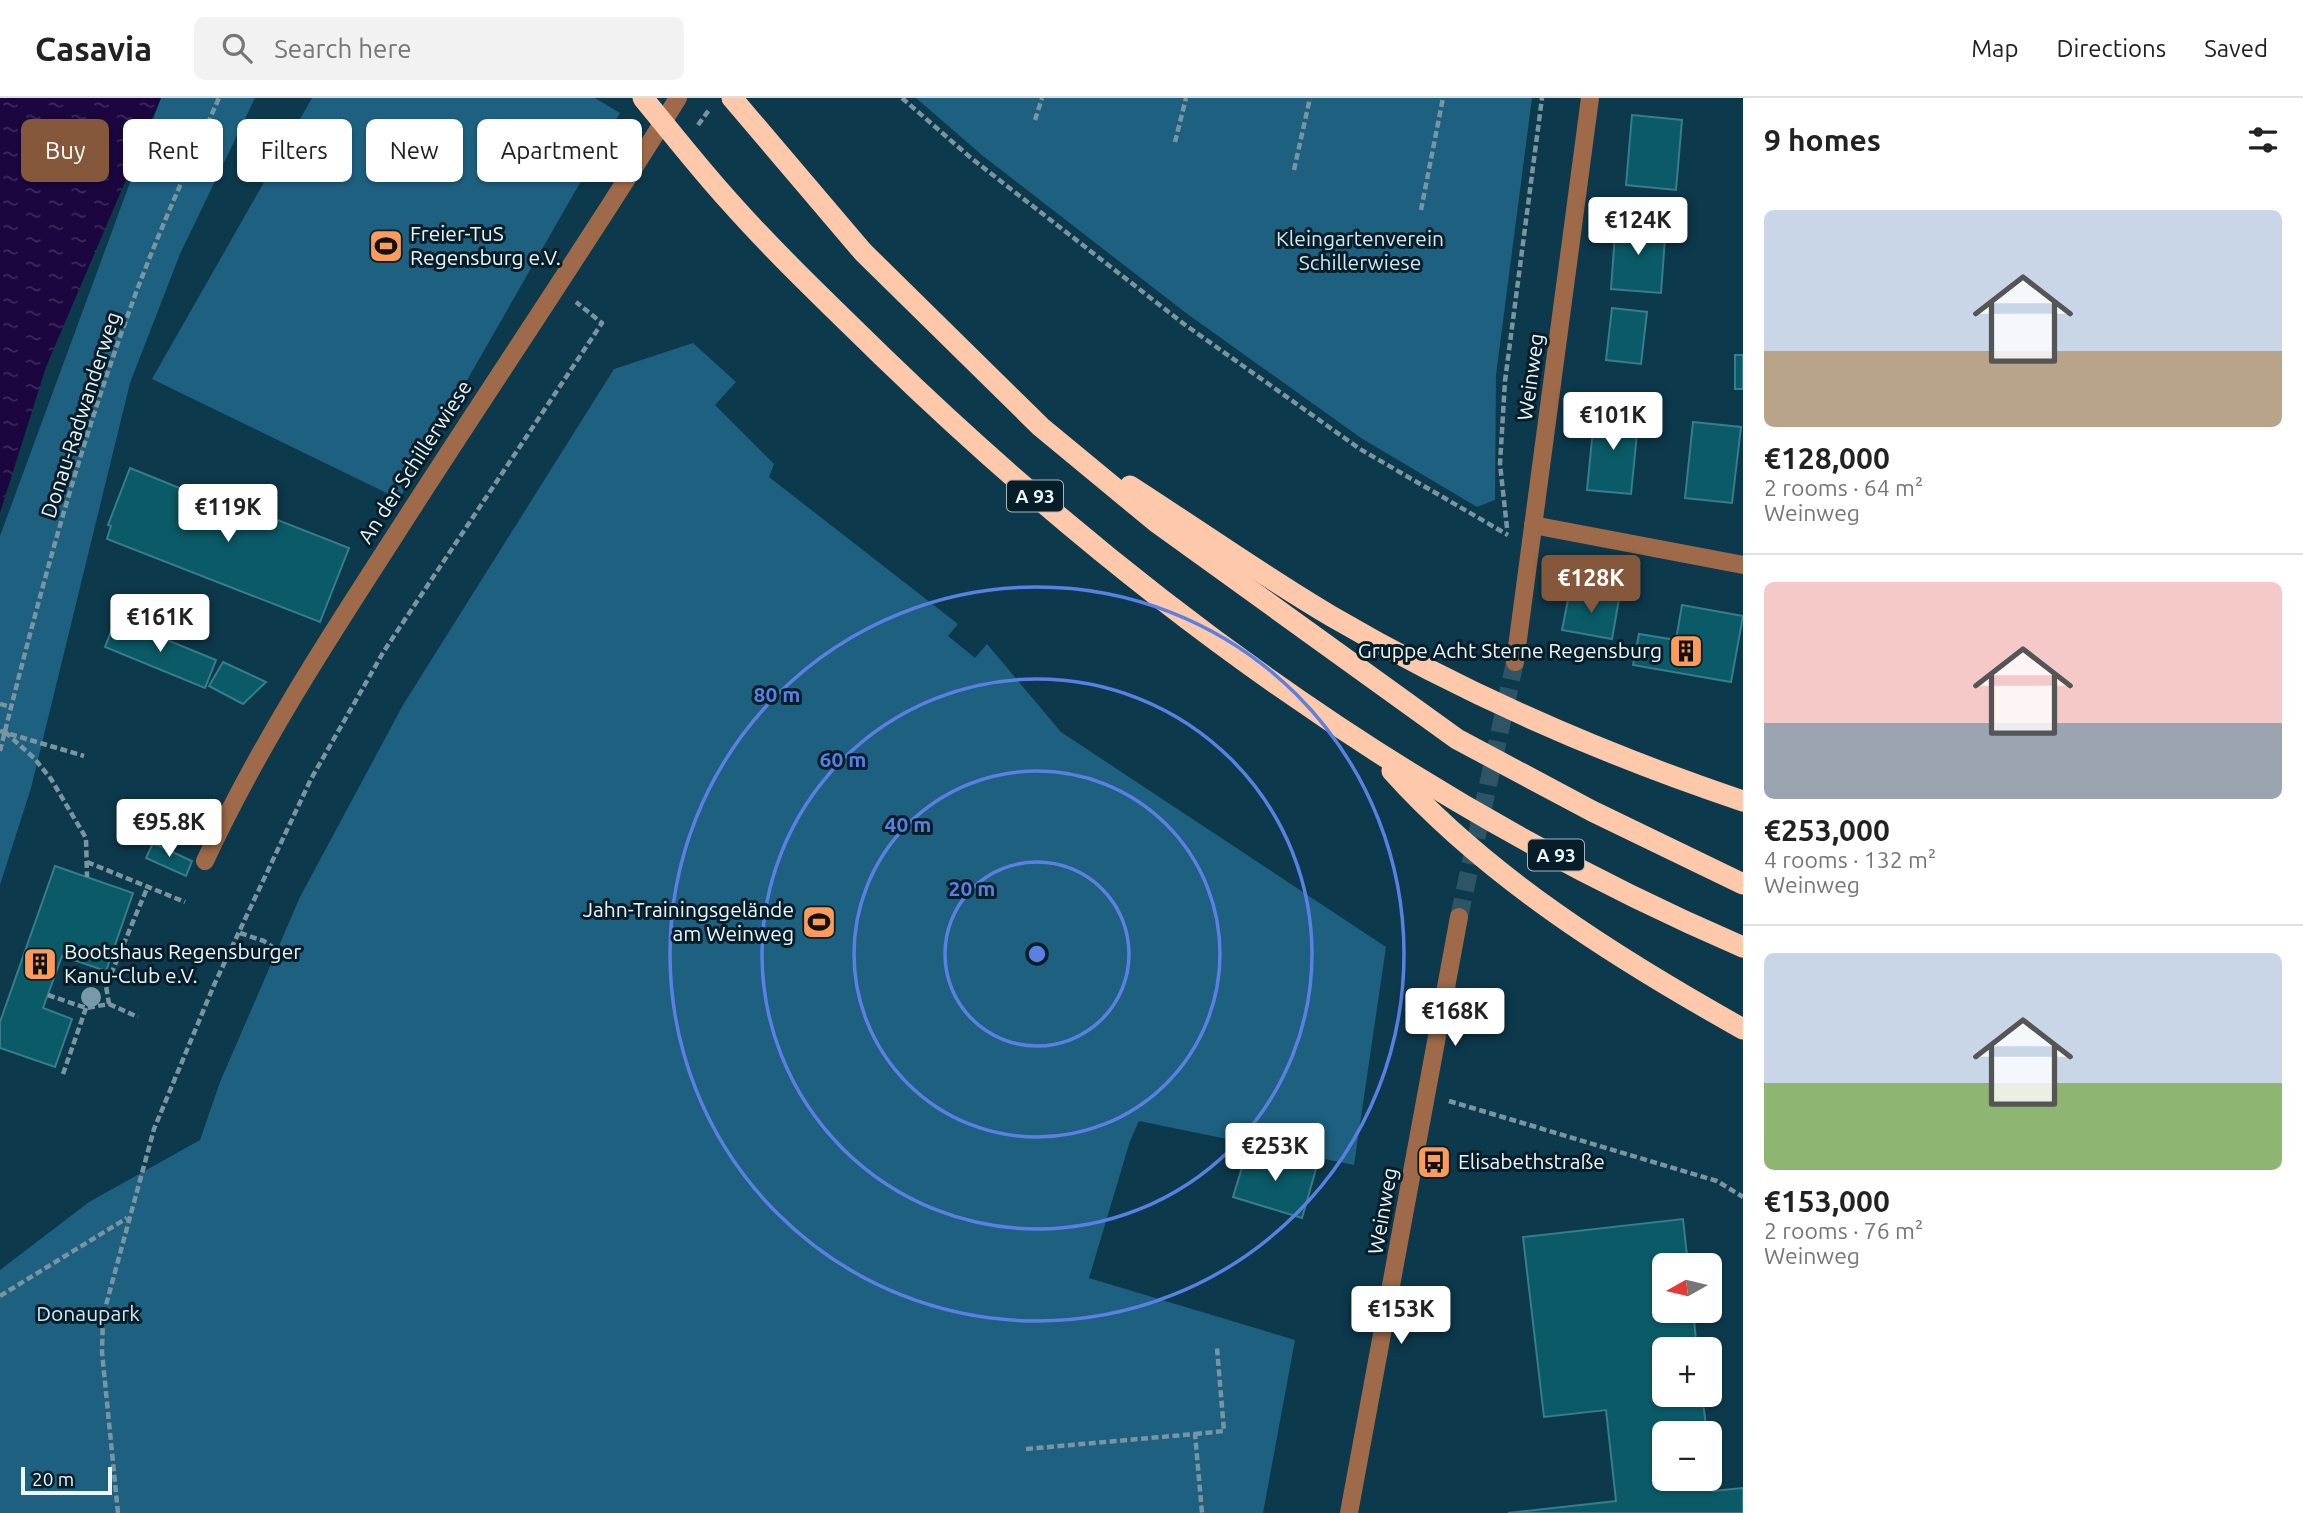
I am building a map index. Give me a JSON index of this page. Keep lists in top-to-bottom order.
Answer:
{
  "streets": {
    "highway": ["A 93"],
    "street": ["Weinweg", "An der Schillerwiese"],
    "path": ["Donau-Radwanderweg"]
  },
  "parks": ["Kleingartenverein Schillerwiese", "Donaupark"],
  "places": {
    "sports": ["Freier-TuS Regensburg e.V.", "Jahn-Trainingsgelände am Weinweg"],
    "building": ["Gruppe Acht Sterne Regensburg", "Bootshaus Regensburger Kanu-Club e.V."],
    "bus stop": ["Elisabethstraße"]
  },
  "scale_bar": "20 m",
  "north": "left",
  "page": {
    "header": "Casavia",
    "search": "Search here",
    "nav": ["Map", "Directions", "Saved"],
    "heading": "9 homes",
    "chip": [
      "Buy",
      "Rent",
      "Filters",
      "New",
      "Apartment"
    ],
    "list": [
      {
        "name": "€128,000",
        "note": "2 rooms · 64 m² · Weinweg"
      },
      {
        "name": "€253,000",
        "note": "4 rooms · 132 m² · Weinweg"
      },
      {
        "name": "€153,000",
        "note": "2 rooms · 76 m² · Weinweg"
      }
    ],
    "price": [
      "€124K",
      "€101K",
      "€119K",
      "€128K",
      "€161K",
      "€95.8K",
      "€168K",
      "€253K",
      "€153K"
    ],
    "map_buttons": ["+", "−"],
    "scale": "20 m"
  },
  "rings": [
    "80 m",
    "60 m",
    "40 m",
    "20 m"
  ]
}
